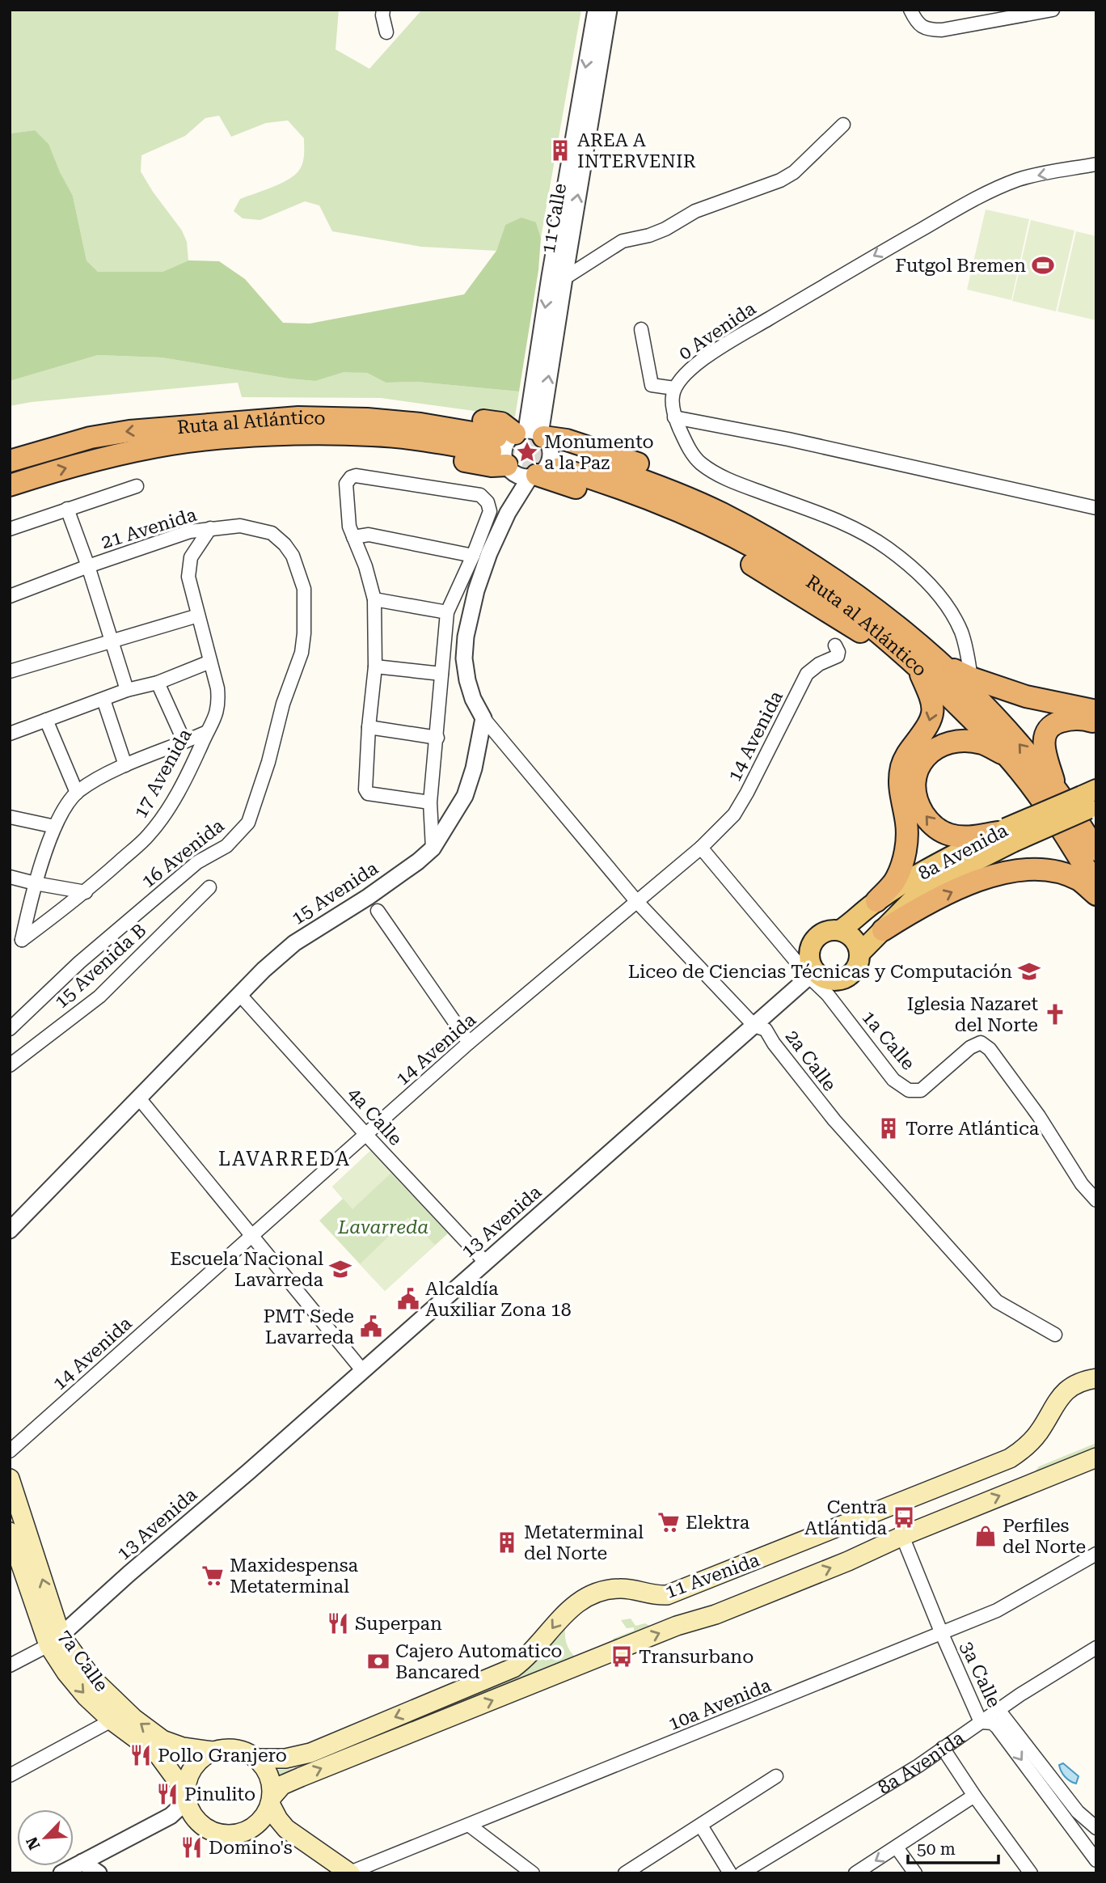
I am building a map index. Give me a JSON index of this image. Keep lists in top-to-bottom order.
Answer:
{
  "streets": {
    "highway": ["Ruta al Atlántico"],
    "main road": ["8a Avenida", "11 Avenida", "7a Calle"],
    "street": [
      "11 Calle",
      "0 Avenida",
      "21 Avenida",
      "14 Avenida",
      "17 Avenida",
      "16 Avenida",
      "15 Avenida",
      "15 Avenida B",
      "1a Calle",
      "2a Calle",
      "4a Calle",
      "13 Avenida",
      "3a Calle",
      "10a Avenida"
    ]
  },
  "crossings": [
    ["11 Calle", "Ruta al Atlántico"],
    ["21 Avenida", "16 Avenida"],
    ["14 Avenida", "1a Calle"],
    ["14 Avenida", "2a Calle"],
    ["14 Avenida", "4a Calle"],
    ["8a Avenida", "1a Calle"],
    ["8a Avenida", "13 Avenida"],
    ["8a Avenida", "3a Calle"],
    ["15 Avenida", "2a Calle"],
    ["15 Avenida", "4a Calle"],
    ["1a Calle", "13 Avenida"],
    ["2a Calle", "13 Avenida"],
    ["4a Calle", "13 Avenida"],
    ["13 Avenida", "7a Calle"],
    ["11 Avenida", "7a Calle"],
    ["11 Avenida", "3a Calle"],
    ["3a Calle", "10a Avenida"]
  ],
  "one_way": ["0 Avenida"],
  "districts": ["LAVARREDA"],
  "parks": ["Lavarreda"],
  "places": {
    "building": ["AREA A INTERVENIR", "Torre Atlántica", "Metaterminal del Norte"],
    "sports": ["Futgol Bremen"],
    "place": ["Monumento a la Paz"],
    "school or university": ["Liceo de Ciencias Técnicas y Computación", "Escuela Nacional Lavarreda"],
    "church": ["Iglesia Nazaret del Norte"],
    "public building": ["Alcaldía Auxiliar Zona 18", "PMT Sede Lavarreda"],
    "bus stop": ["Centra Atlántida", "Transurbano"],
    "supermarket": ["Elektra", "Maxidespensa Metaterminal"],
    "shop": ["Perfiles del Norte"],
    "restaurant": [
      "Superpan",
      "Pollo Granjero",
      "Pinulito",
      "Domino's"
    ],
    "bank": ["Cajero Automatico Bancared"]
  },
  "scale_bar": "50 m",
  "north": "bottom left"
}
